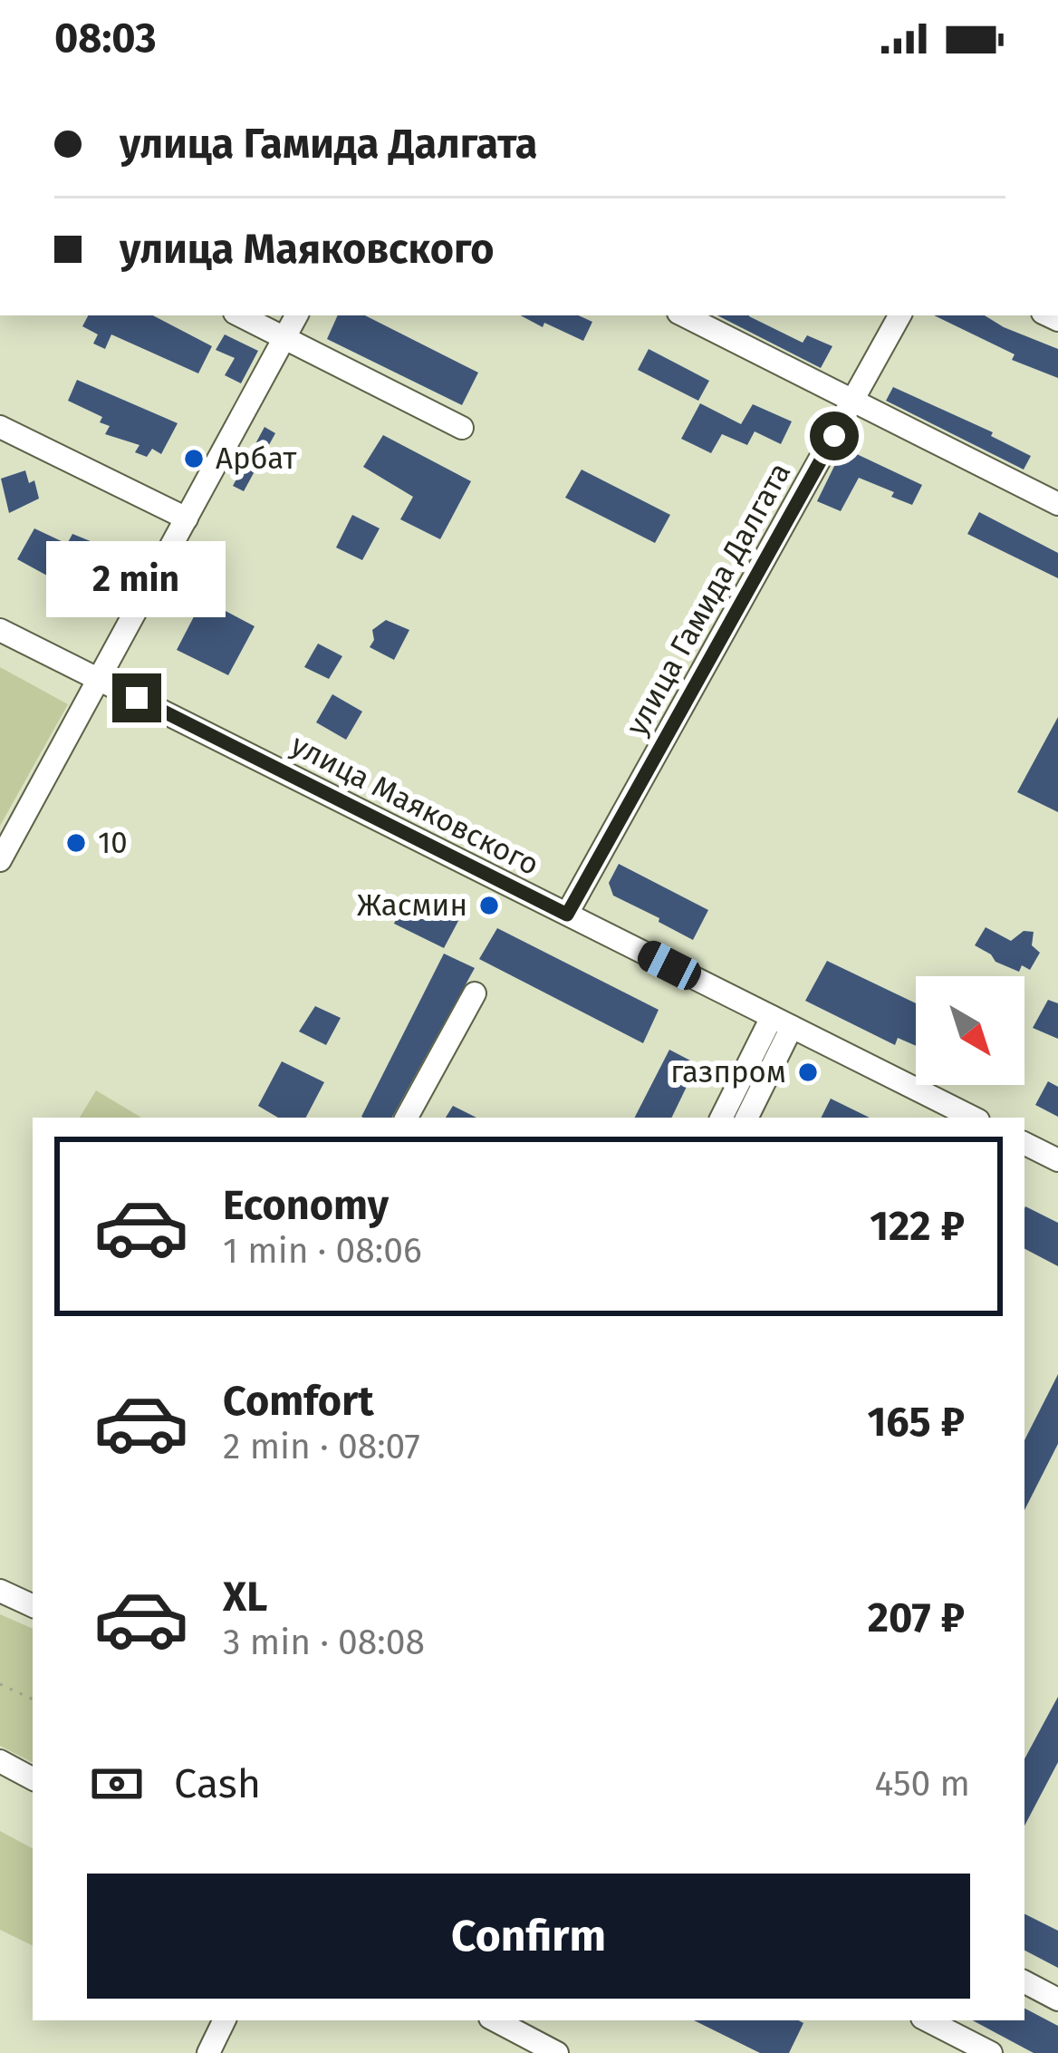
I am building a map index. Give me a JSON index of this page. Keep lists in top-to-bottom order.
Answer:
{
  "streets": {
    "street": ["улица Гамида Далгата", "улица Маяковского"]
  },
  "crossings": [
    ["улица Гамида Далгата", "улица Маяковского"]
  ],
  "places": [
    "Арбат",
    "10",
    "Жасмин",
    "газпром"
  ],
  "north": "bottom right",
  "page": {
    "status": "08:03",
    "banner": ["улица Гамида Далгата", "улица Маяковского"],
    "bubble": "2 min",
    "list": [
      {
        "name": "Economy",
        "note": "1 min · 08:06",
        "value": "122 ₽"
      },
      {
        "name": "Comfort",
        "note": "2 min · 08:07",
        "value": "165 ₽"
      },
      {
        "name": "XL",
        "note": "3 min · 08:08",
        "value": "207 ₽"
      }
    ],
    "pay": ["Cash", "450 m"],
    "buttons": "Confirm"
  }
}
